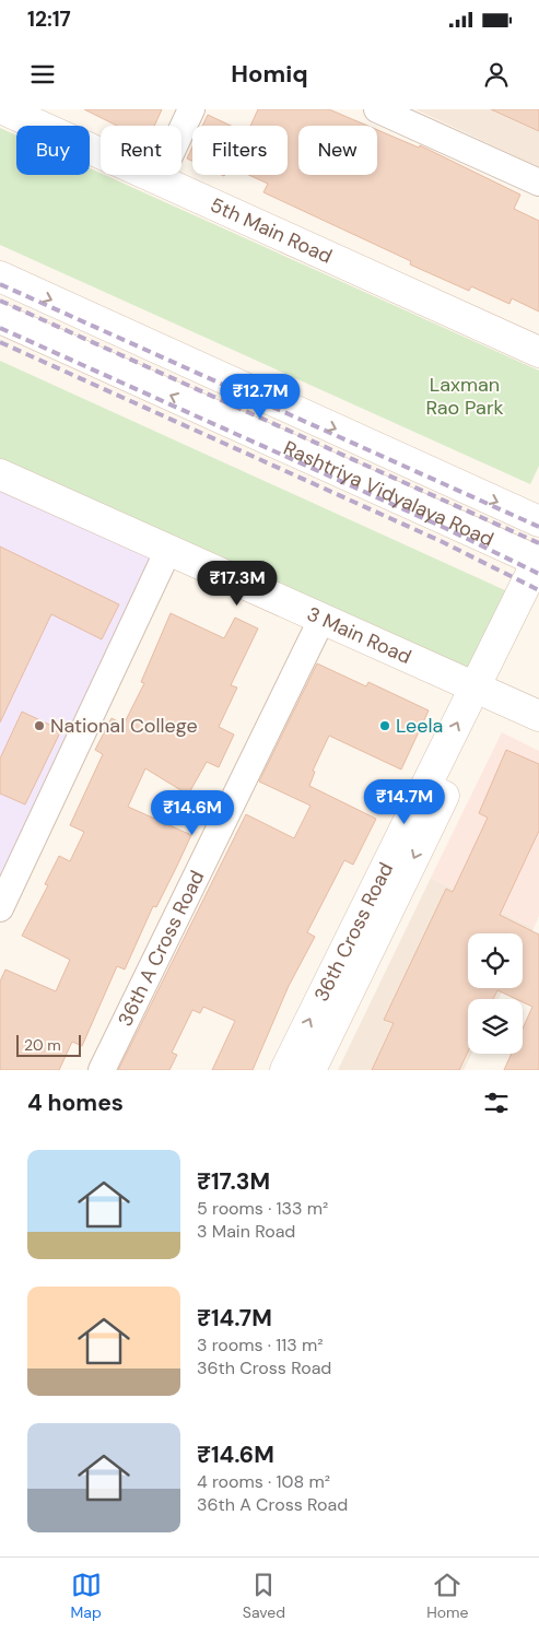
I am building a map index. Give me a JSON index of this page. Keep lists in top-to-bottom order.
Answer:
{
  "streets": {
    "main road": [
      "5th Main Road",
      "Rashtriya Vidyalaya Road",
      "3 Main Road",
      "36th Cross Road"
    ],
    "street": ["36th A Cross Road"]
  },
  "crossings": [
    ["Rashtriya Vidyalaya Road", "36th Cross Road"],
    ["3 Main Road", "36th Cross Road"],
    ["3 Main Road", "36th A Cross Road"]
  ],
  "parks": ["Laxman Rao Park"],
  "places": ["National College", "Leela"],
  "scale_bar": "20 m",
  "page": {
    "status": "12:17",
    "header": "Homiq",
    "chip": [
      "Buy",
      "Rent",
      "Filters",
      "New"
    ],
    "price": [
      "₹12.7M",
      "₹17.3M",
      "₹14.7M",
      "₹14.6M"
    ],
    "scale": "20 m",
    "heading": "4 homes",
    "list": [
      {
        "name": "₹17.3M",
        "note": "5 rooms · 133 m² · 3 Main Road"
      },
      {
        "name": "₹14.7M",
        "note": "3 rooms · 113 m² · 36th Cross Road"
      },
      {
        "name": "₹14.6M",
        "note": "4 rooms · 108 m² · 36th A Cross Road"
      }
    ],
    "tabs": ["Map", "Saved", "Home"]
  }
}
